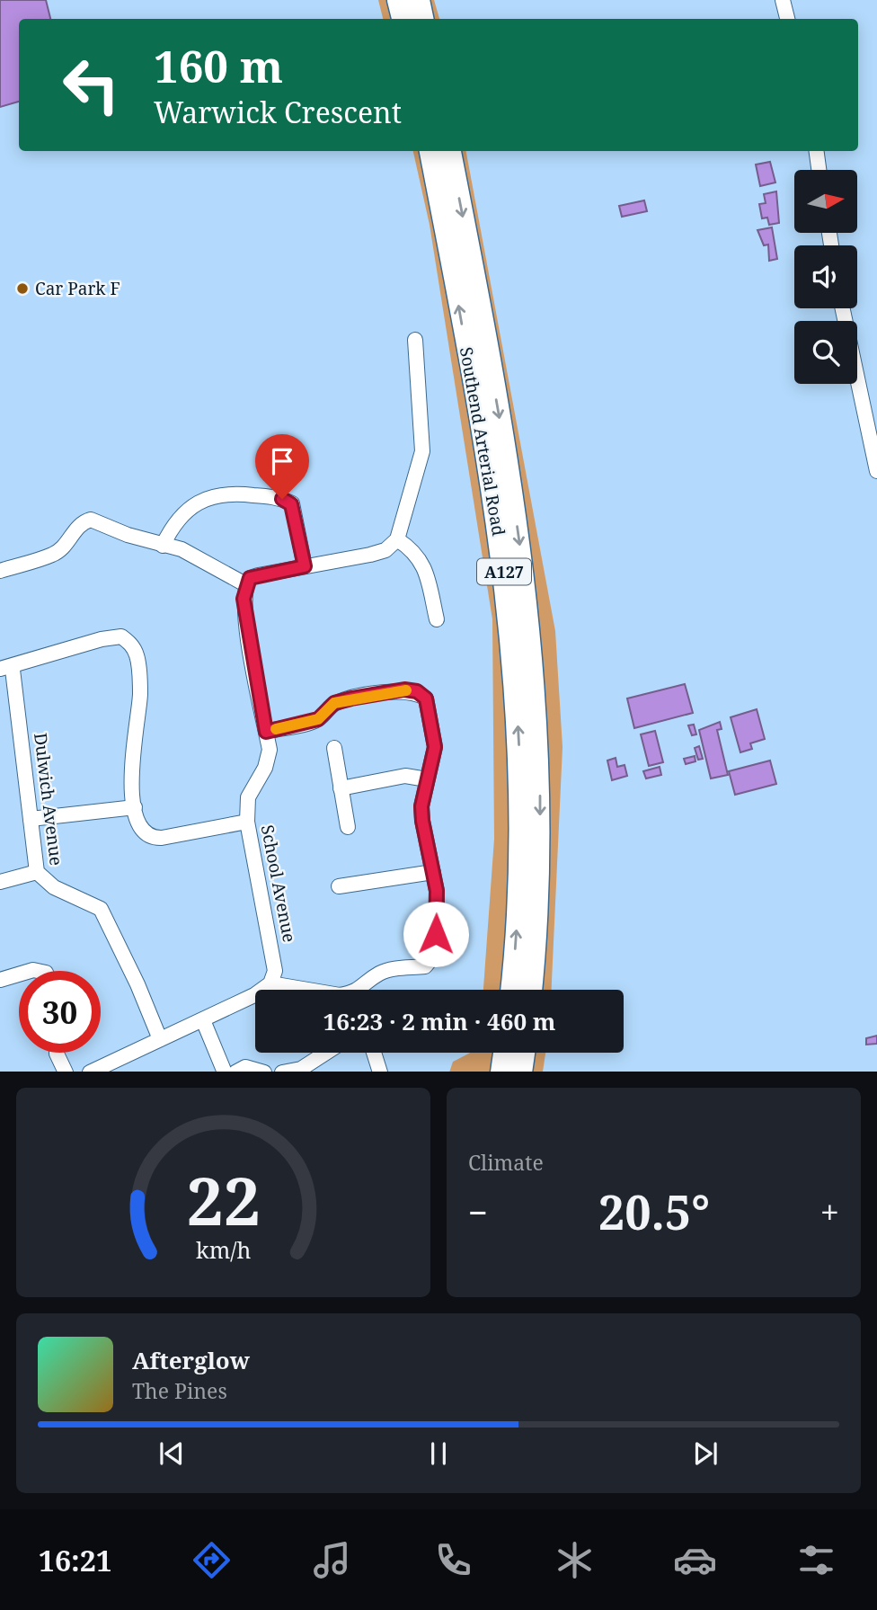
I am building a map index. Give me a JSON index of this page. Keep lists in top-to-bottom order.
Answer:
{
  "streets": {
    "highway": ["Southend Arterial Road", "A127"],
    "street": ["Dulwich Avenue", "School Avenue"]
  },
  "places": ["Car Park F"],
  "north": "right",
  "page": {
    "turn": ["160 m", "Warwick Crescent"],
    "limit": "30",
    "trip": "16:23 · 2 min · 460 m",
    "tile": "Climate",
    "heat": ["−", "20.5°", "+"],
    "song": ["Afterglow", "The Pines"],
    "tabs": "16:21",
    "gauge": ["22", "km/h"]
  }
}
